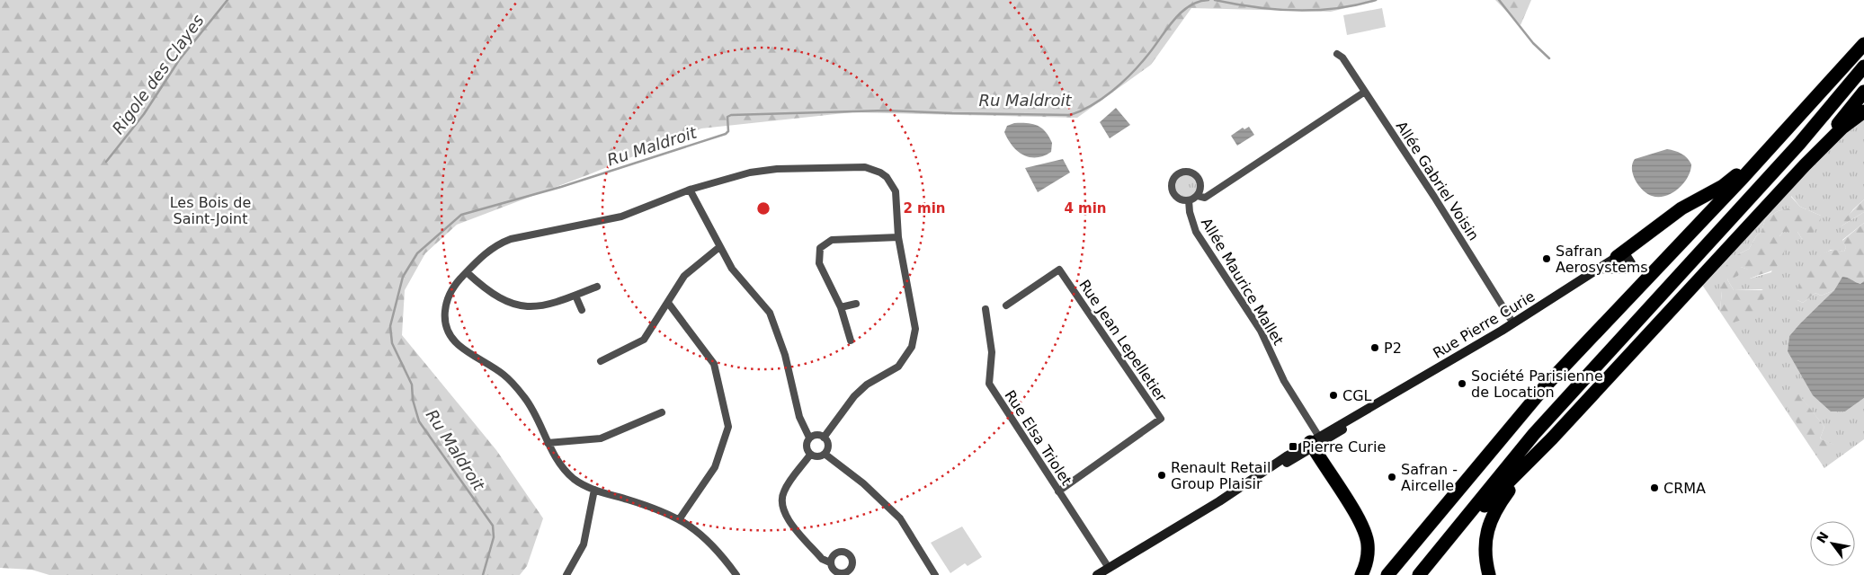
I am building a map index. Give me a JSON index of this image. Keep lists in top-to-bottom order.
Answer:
{
  "streets": {
    "street": [
      "Allée Gabriel Voisin",
      "Allée Maurice Mallet",
      "Rue Pierre Curie",
      "Rue Jean Lepelletier",
      "Rue Elsa Triolet"
    ]
  },
  "crossings": [
    ["Allée Gabriel Voisin", "Rue Pierre Curie"],
    ["Allée Maurice Mallet", "Rue Pierre Curie"],
    ["Rue Pierre Curie", "Rue Elsa Triolet"],
    ["Rue Jean Lepelletier", "Rue Elsa Triolet"]
  ],
  "water": ["Rigole des Clayes", "Ru Maldroit"],
  "parks": ["Les Bois de Saint-Joint"],
  "places": {
    "other": [
      "Safran Aerosystems",
      "P2",
      "Société Parisienne de Location",
      "CGL",
      "Renault Retail Group Plaisir",
      "Safran - Aircelle",
      "CRMA"
    ],
    "transit": ["Pierre Curie"]
  },
  "north": "top left",
  "rings": ["2 min", "4 min"]
}
